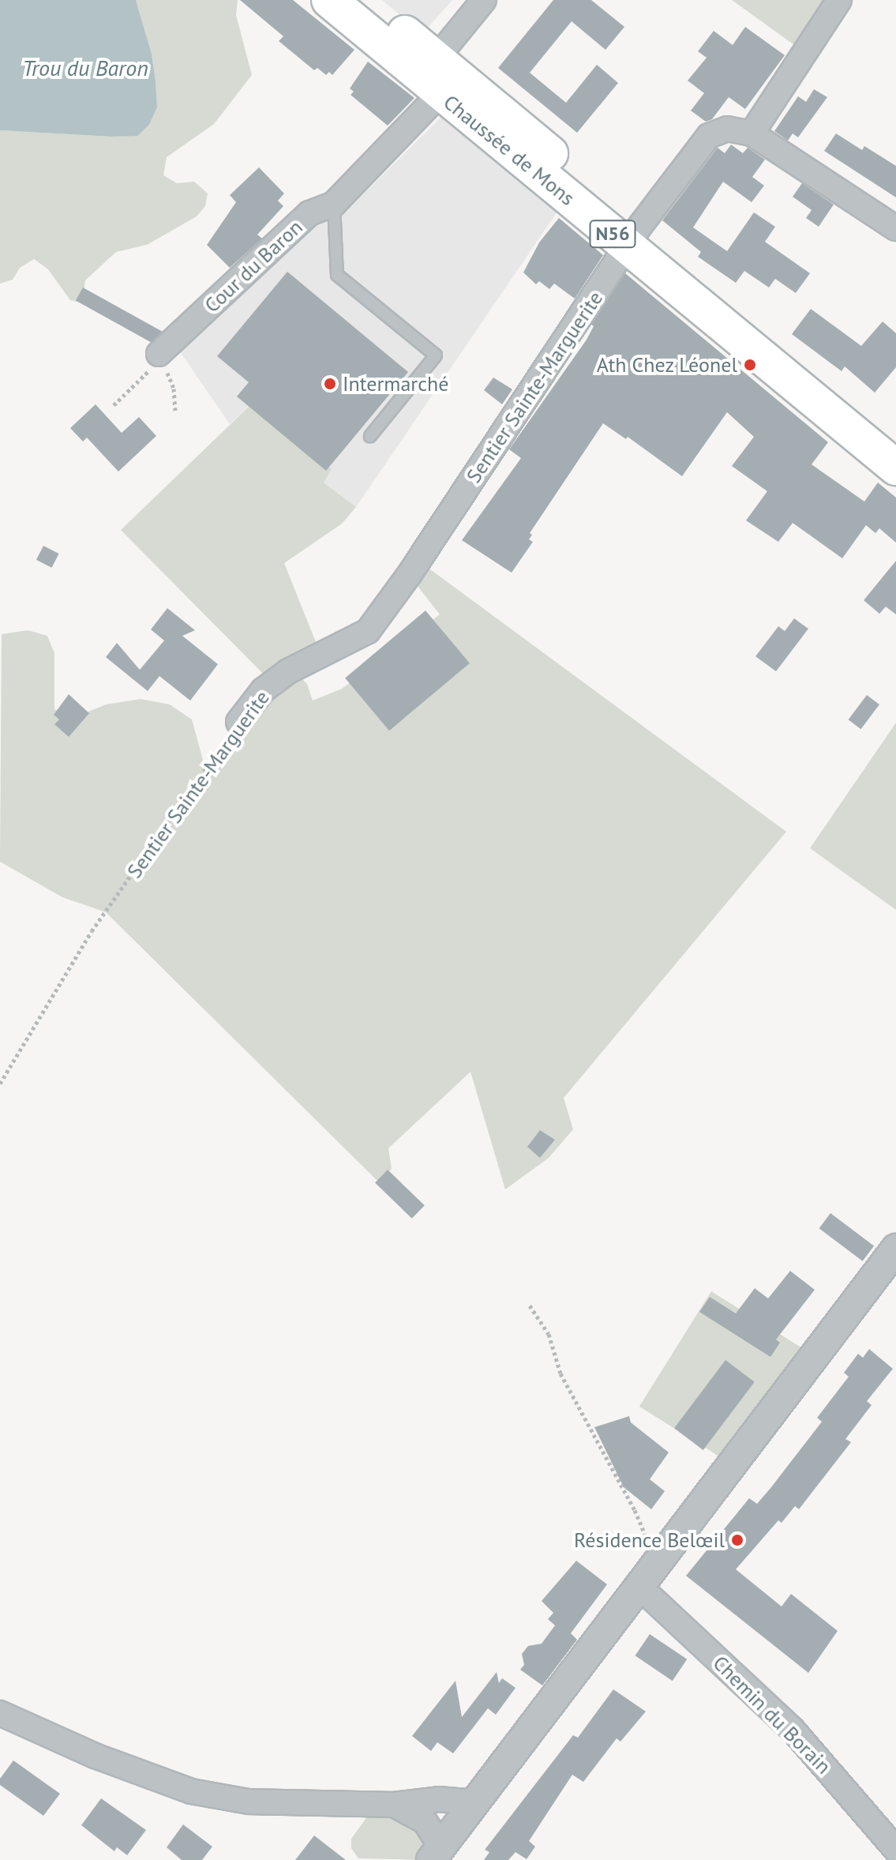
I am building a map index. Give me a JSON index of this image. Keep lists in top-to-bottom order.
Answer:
{
  "streets": {
    "main road": ["Chaussée de Mons", "N56"],
    "street": ["Cour du Baron", "Sentier Sainte-Marguerite", "Chemin du Borain"]
  },
  "crossings": [
    ["Chaussée de Mons", "Cour du Baron"],
    ["Chaussée de Mons", "Sentier Sainte-Marguerite"]
  ],
  "water": ["Trou du Baron"],
  "places": ["Ath Chez Léonel", "Intermarché", "Résidence Belœil"]
}
